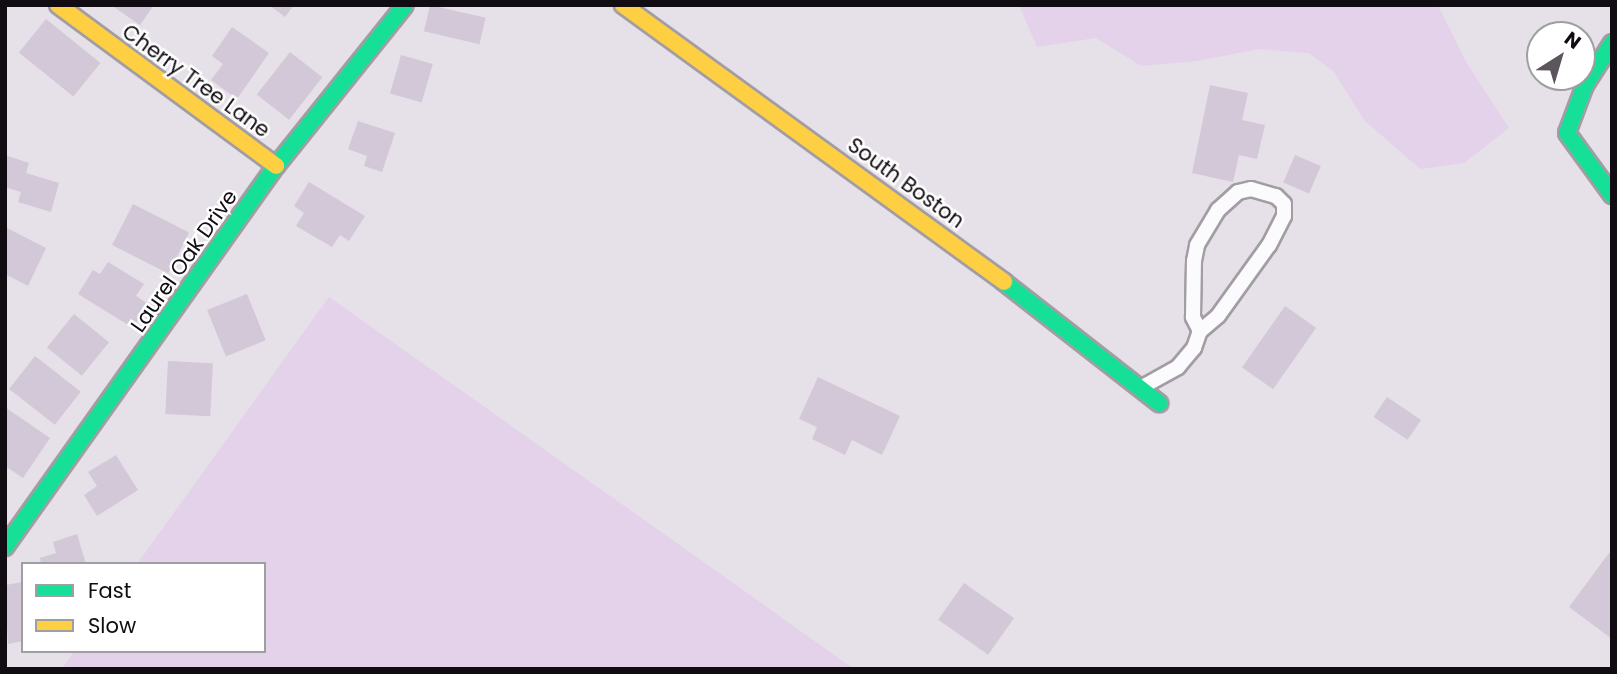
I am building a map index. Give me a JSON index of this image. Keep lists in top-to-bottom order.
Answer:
{
  "streets": {
    "street": ["Cherry Tree Lane", "South Boston", "Laurel Oak Drive"]
  },
  "crossings": [
    ["Cherry Tree Lane", "Laurel Oak Drive"]
  ],
  "legend": ["Fast", "Slow"],
  "north": "top right"
}
